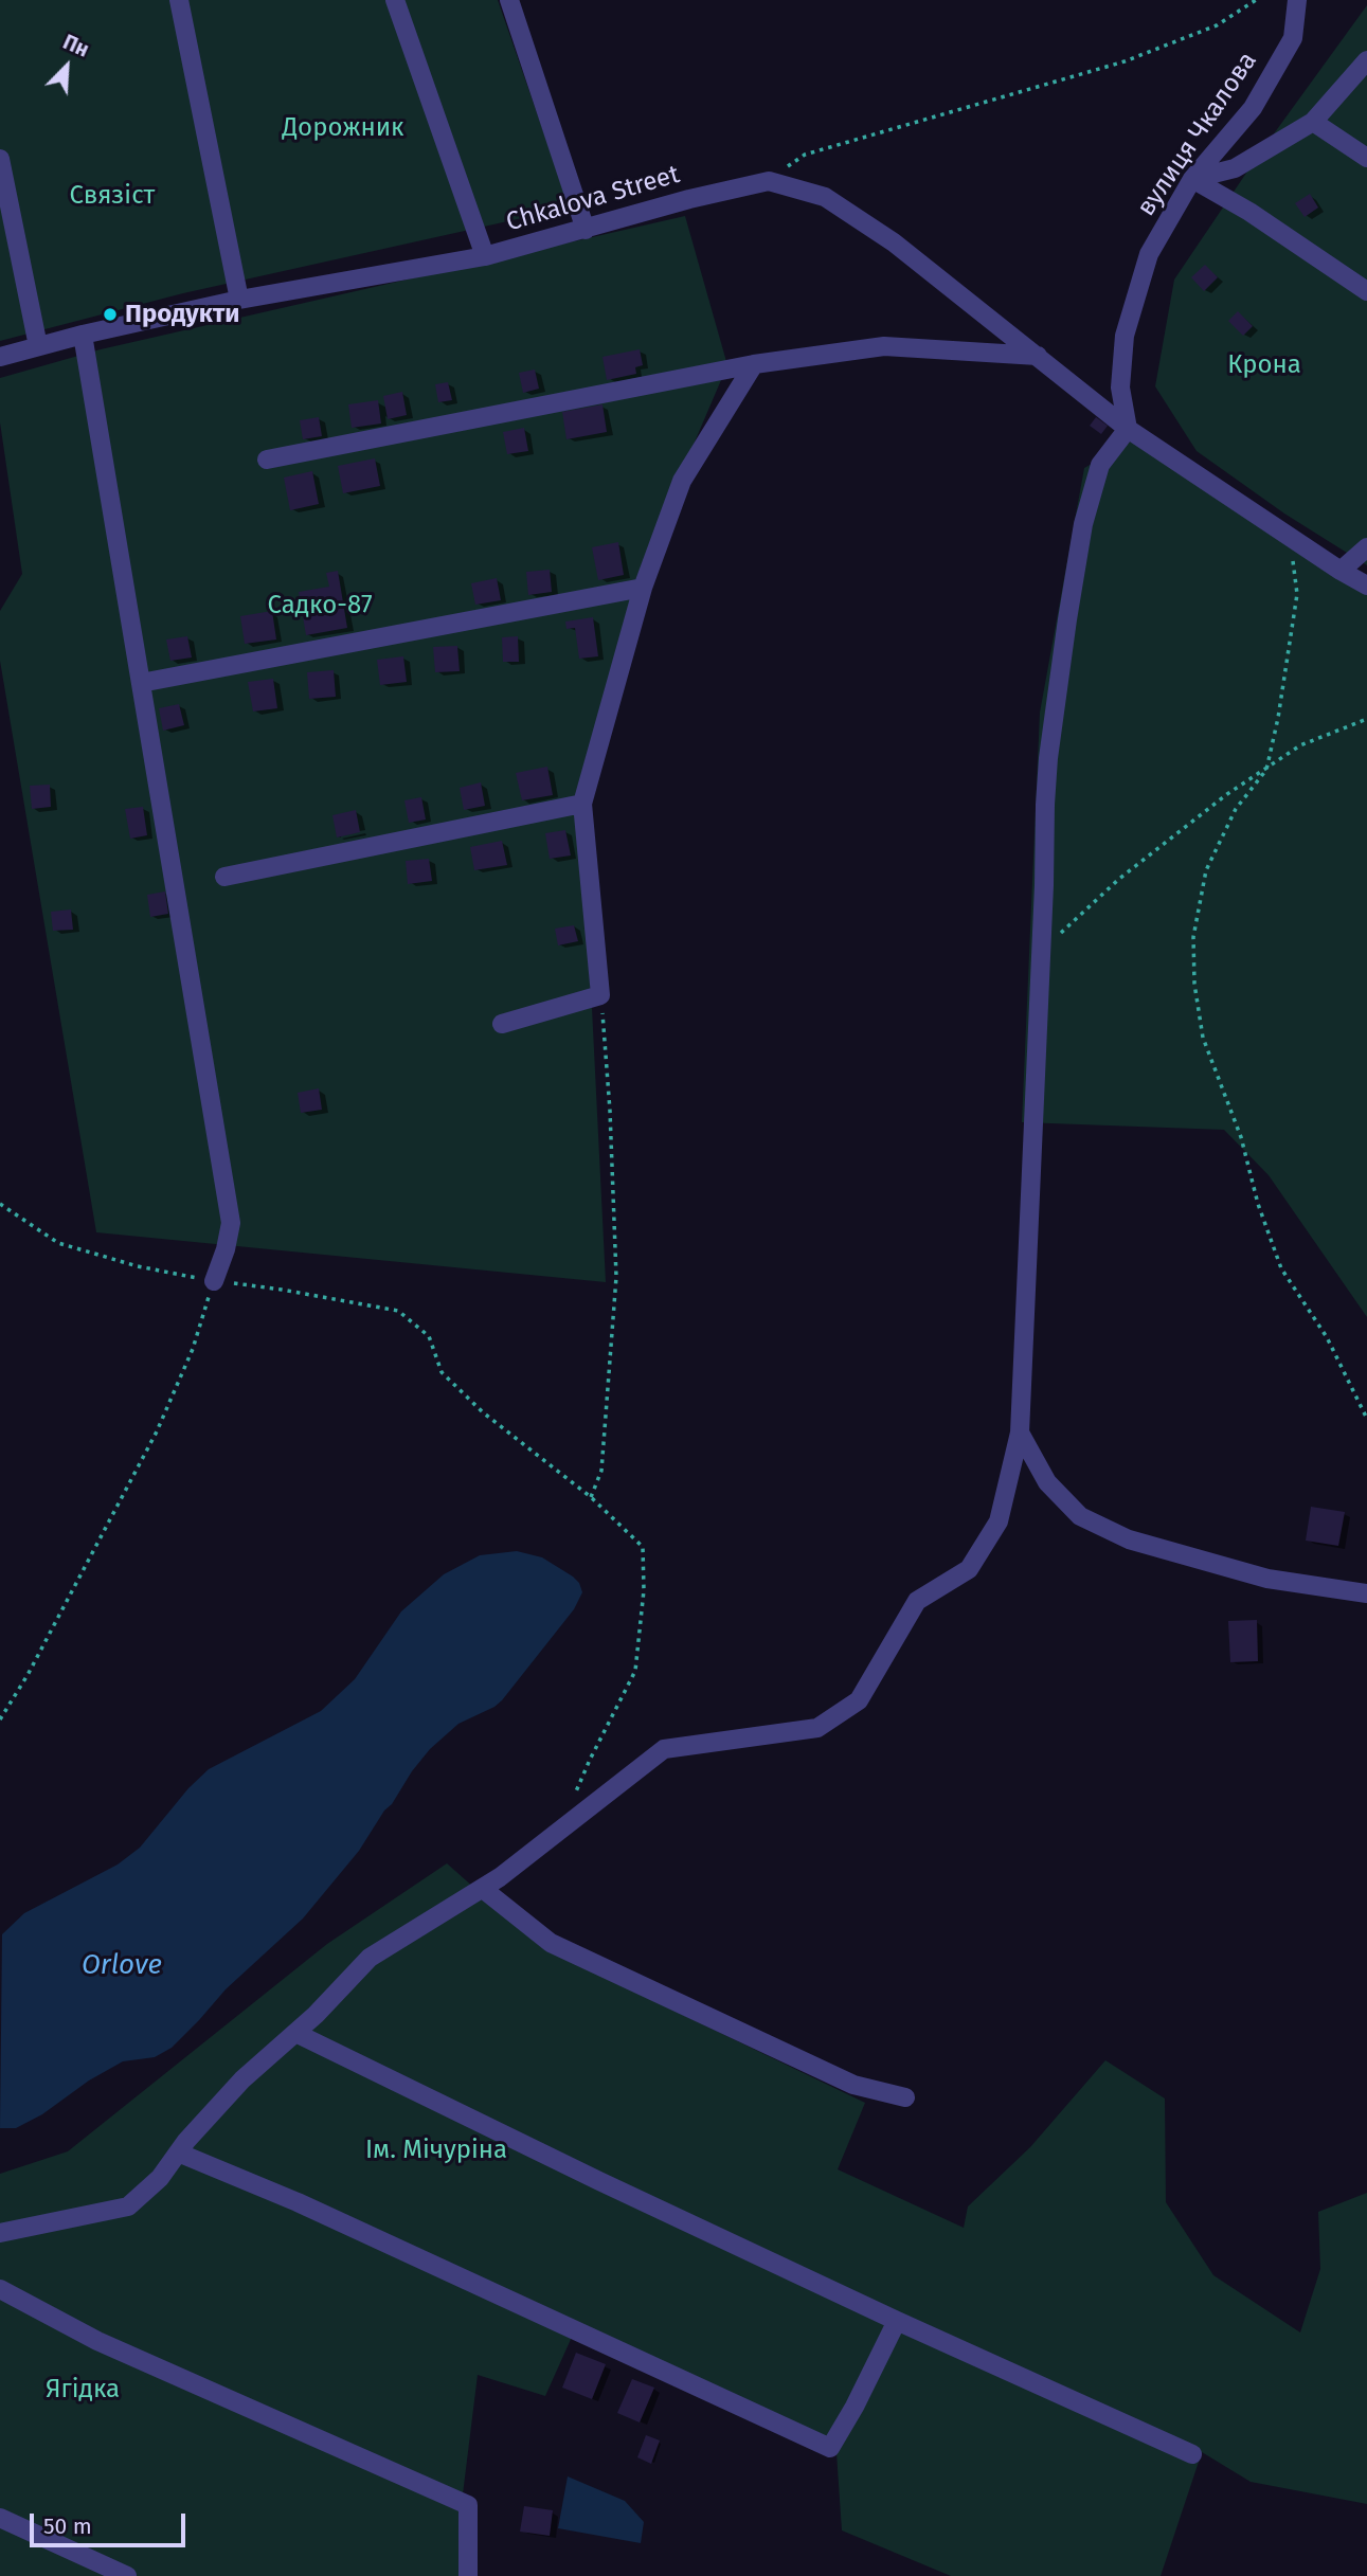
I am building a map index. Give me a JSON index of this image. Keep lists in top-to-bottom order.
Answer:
{
  "streets": {
    "street": ["вулиця Чкалова", "Chkalova Street"]
  },
  "crossings": [
    ["вулиця Чкалова", "Chkalova Street"]
  ],
  "water": ["Orlove"],
  "parks": [
    "Дорожник",
    "Связіст",
    "Крона",
    "Садко-87",
    "Ім. Мічуріна",
    "Ягідка"
  ],
  "places": ["Продукти"],
  "scale_bar": "50 m",
  "north": "top right"
}
